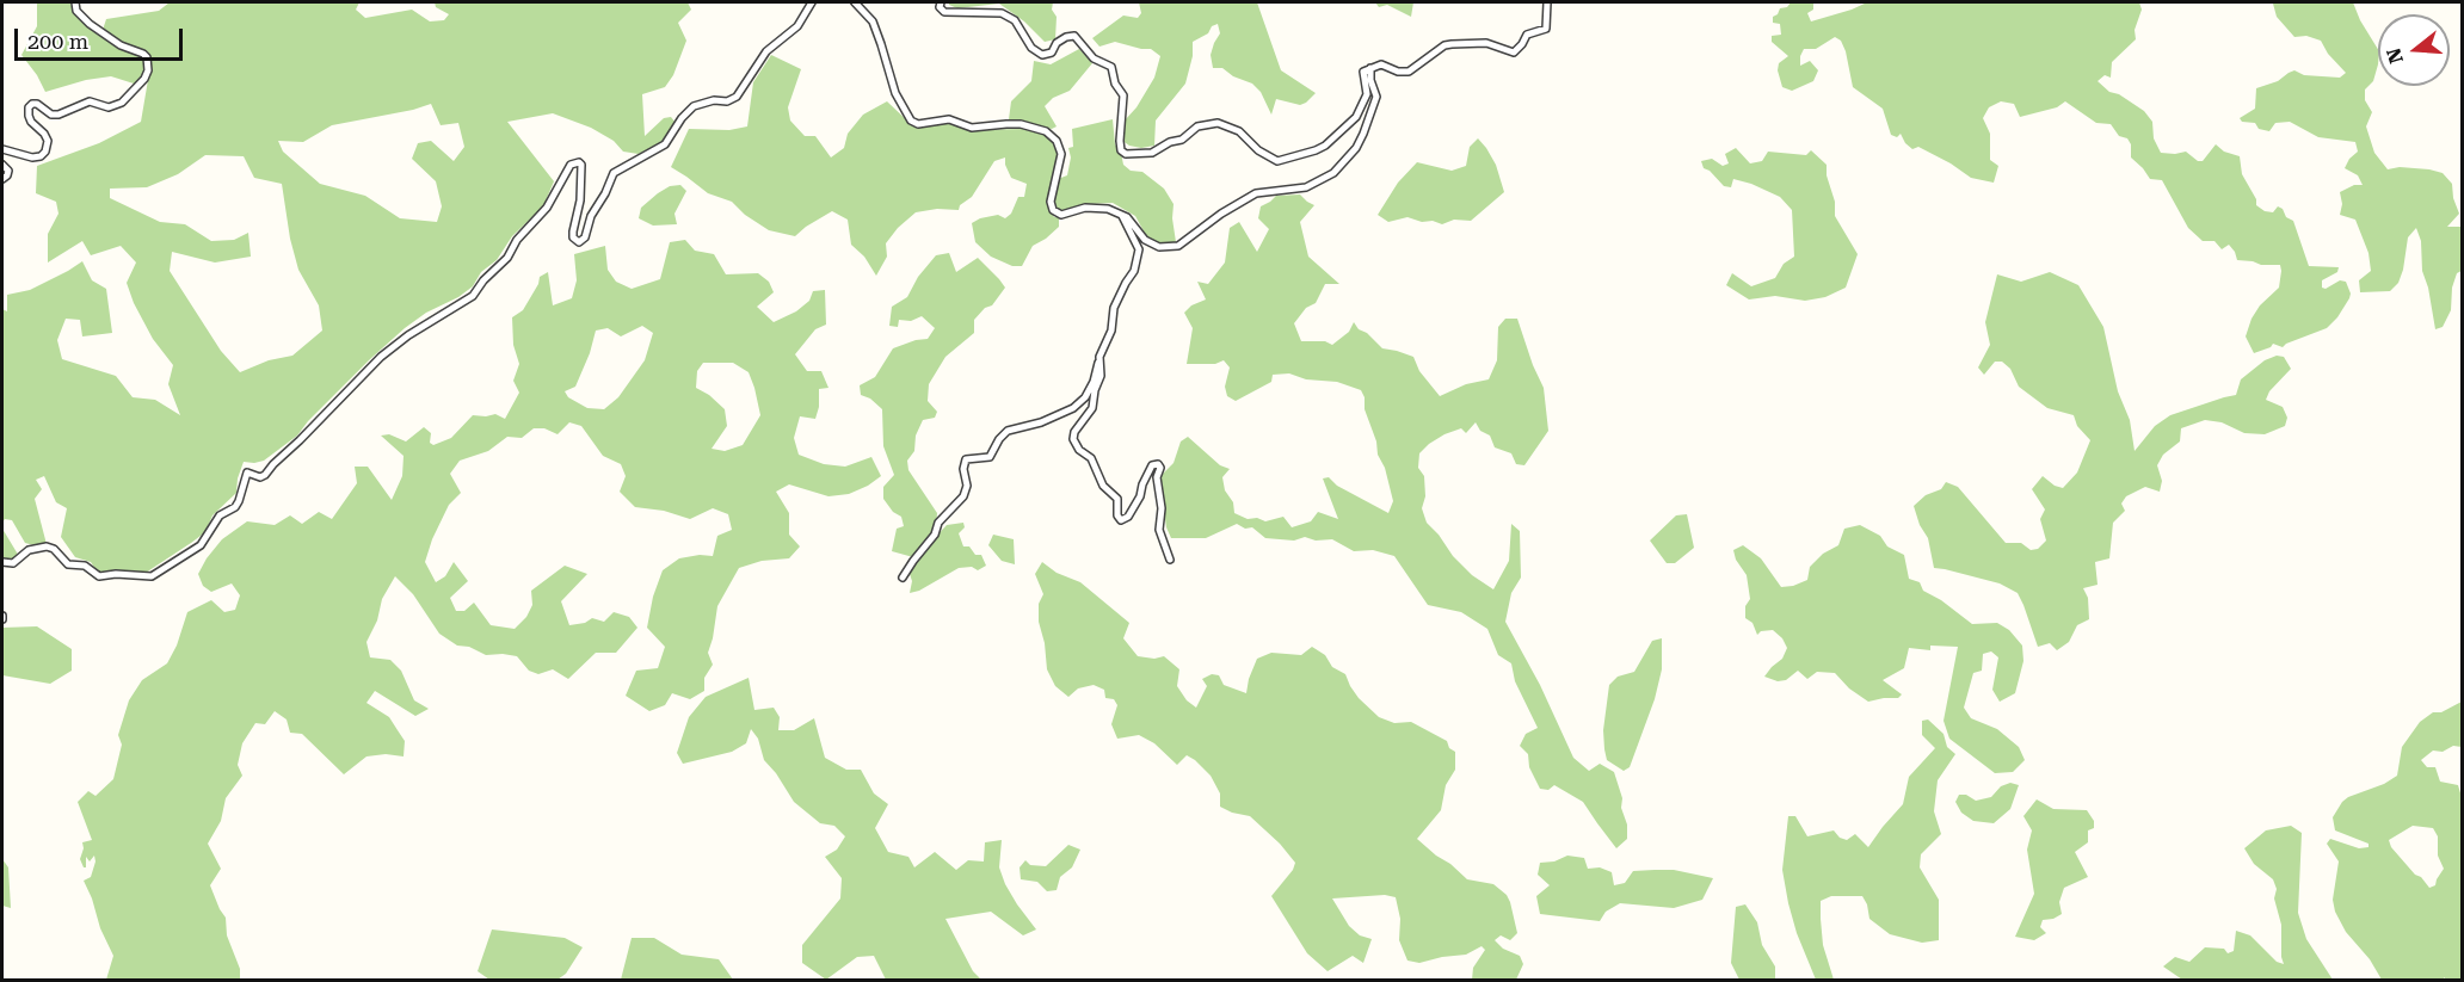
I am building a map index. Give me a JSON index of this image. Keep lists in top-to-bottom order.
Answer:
{
  "scale_bar": "200 m",
  "north": "left"
}
